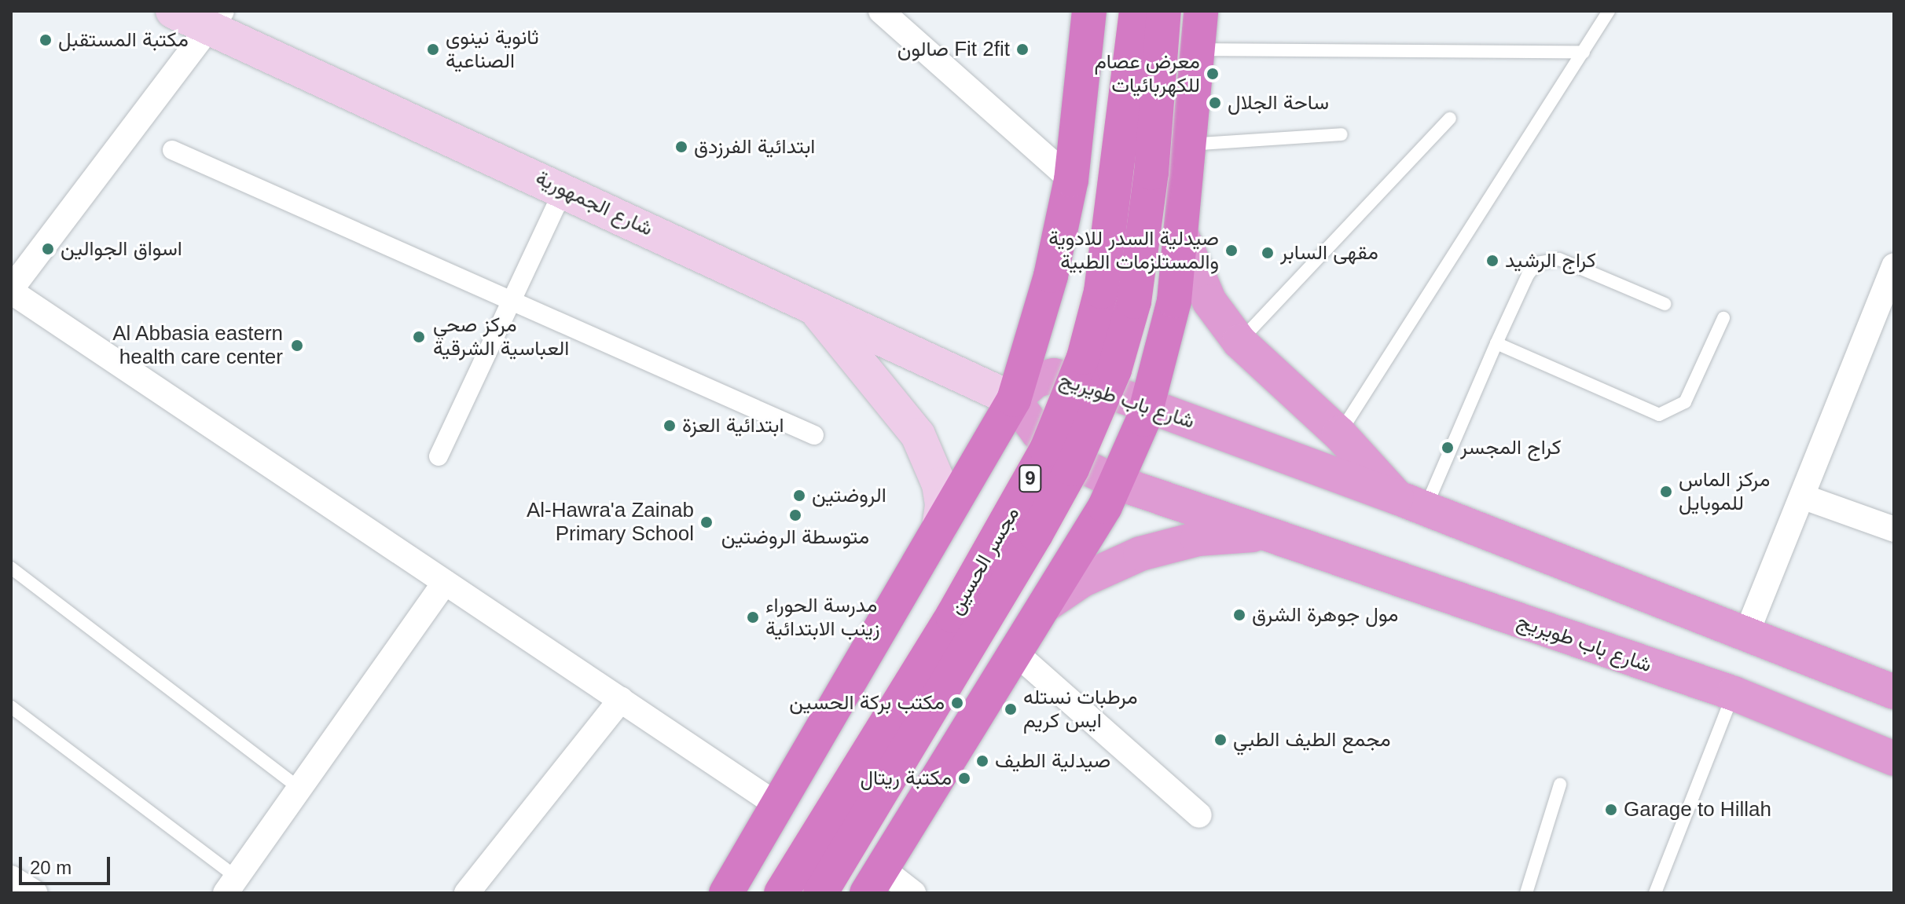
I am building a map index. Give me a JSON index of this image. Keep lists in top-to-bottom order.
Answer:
{
  "streets": {
    "highway": ["9", "مجسر الحسين"],
    "main road": ["شارع الجمهورية", "شارع باب طويريج"]
  },
  "crossings": [
    ["شارع الجمهورية", "شارع باب طويريج"]
  ],
  "places": [
    "مكتبة المستقبل",
    "ثانوية نينوى الصناعية",
    "صالون Fit 2fit",
    "معرض عصام للكهربائيات",
    "ساحة الجلال",
    "ابتدائية الفرزدق",
    "اسواق الجوالين",
    "صيدلية السدر للادوية والمستلزمات الطبية",
    "مقهى السابر",
    "كراج الرشيد",
    "مركز صحي العباسية الشرقية",
    "Al Abbasia eastern health care center",
    "ابتدائية العزة",
    "كراج المجسر",
    "مركز الماس للموبايل",
    "الروضتين",
    "متوسطة الروضتين",
    "Al-Hawra'a Zainab Primary School",
    "مول جوهرة الشرق",
    "مدرسة الحوراء زينب الابتدائية",
    "مكتب بركة الحسين",
    "مرطبات نستله ايس كريم",
    "مجمع الطيف الطبي",
    "صيدلية الطيف",
    "مكتبة ريتال",
    "Garage to Hillah"
  ],
  "scale_bar": "20 m"
}
